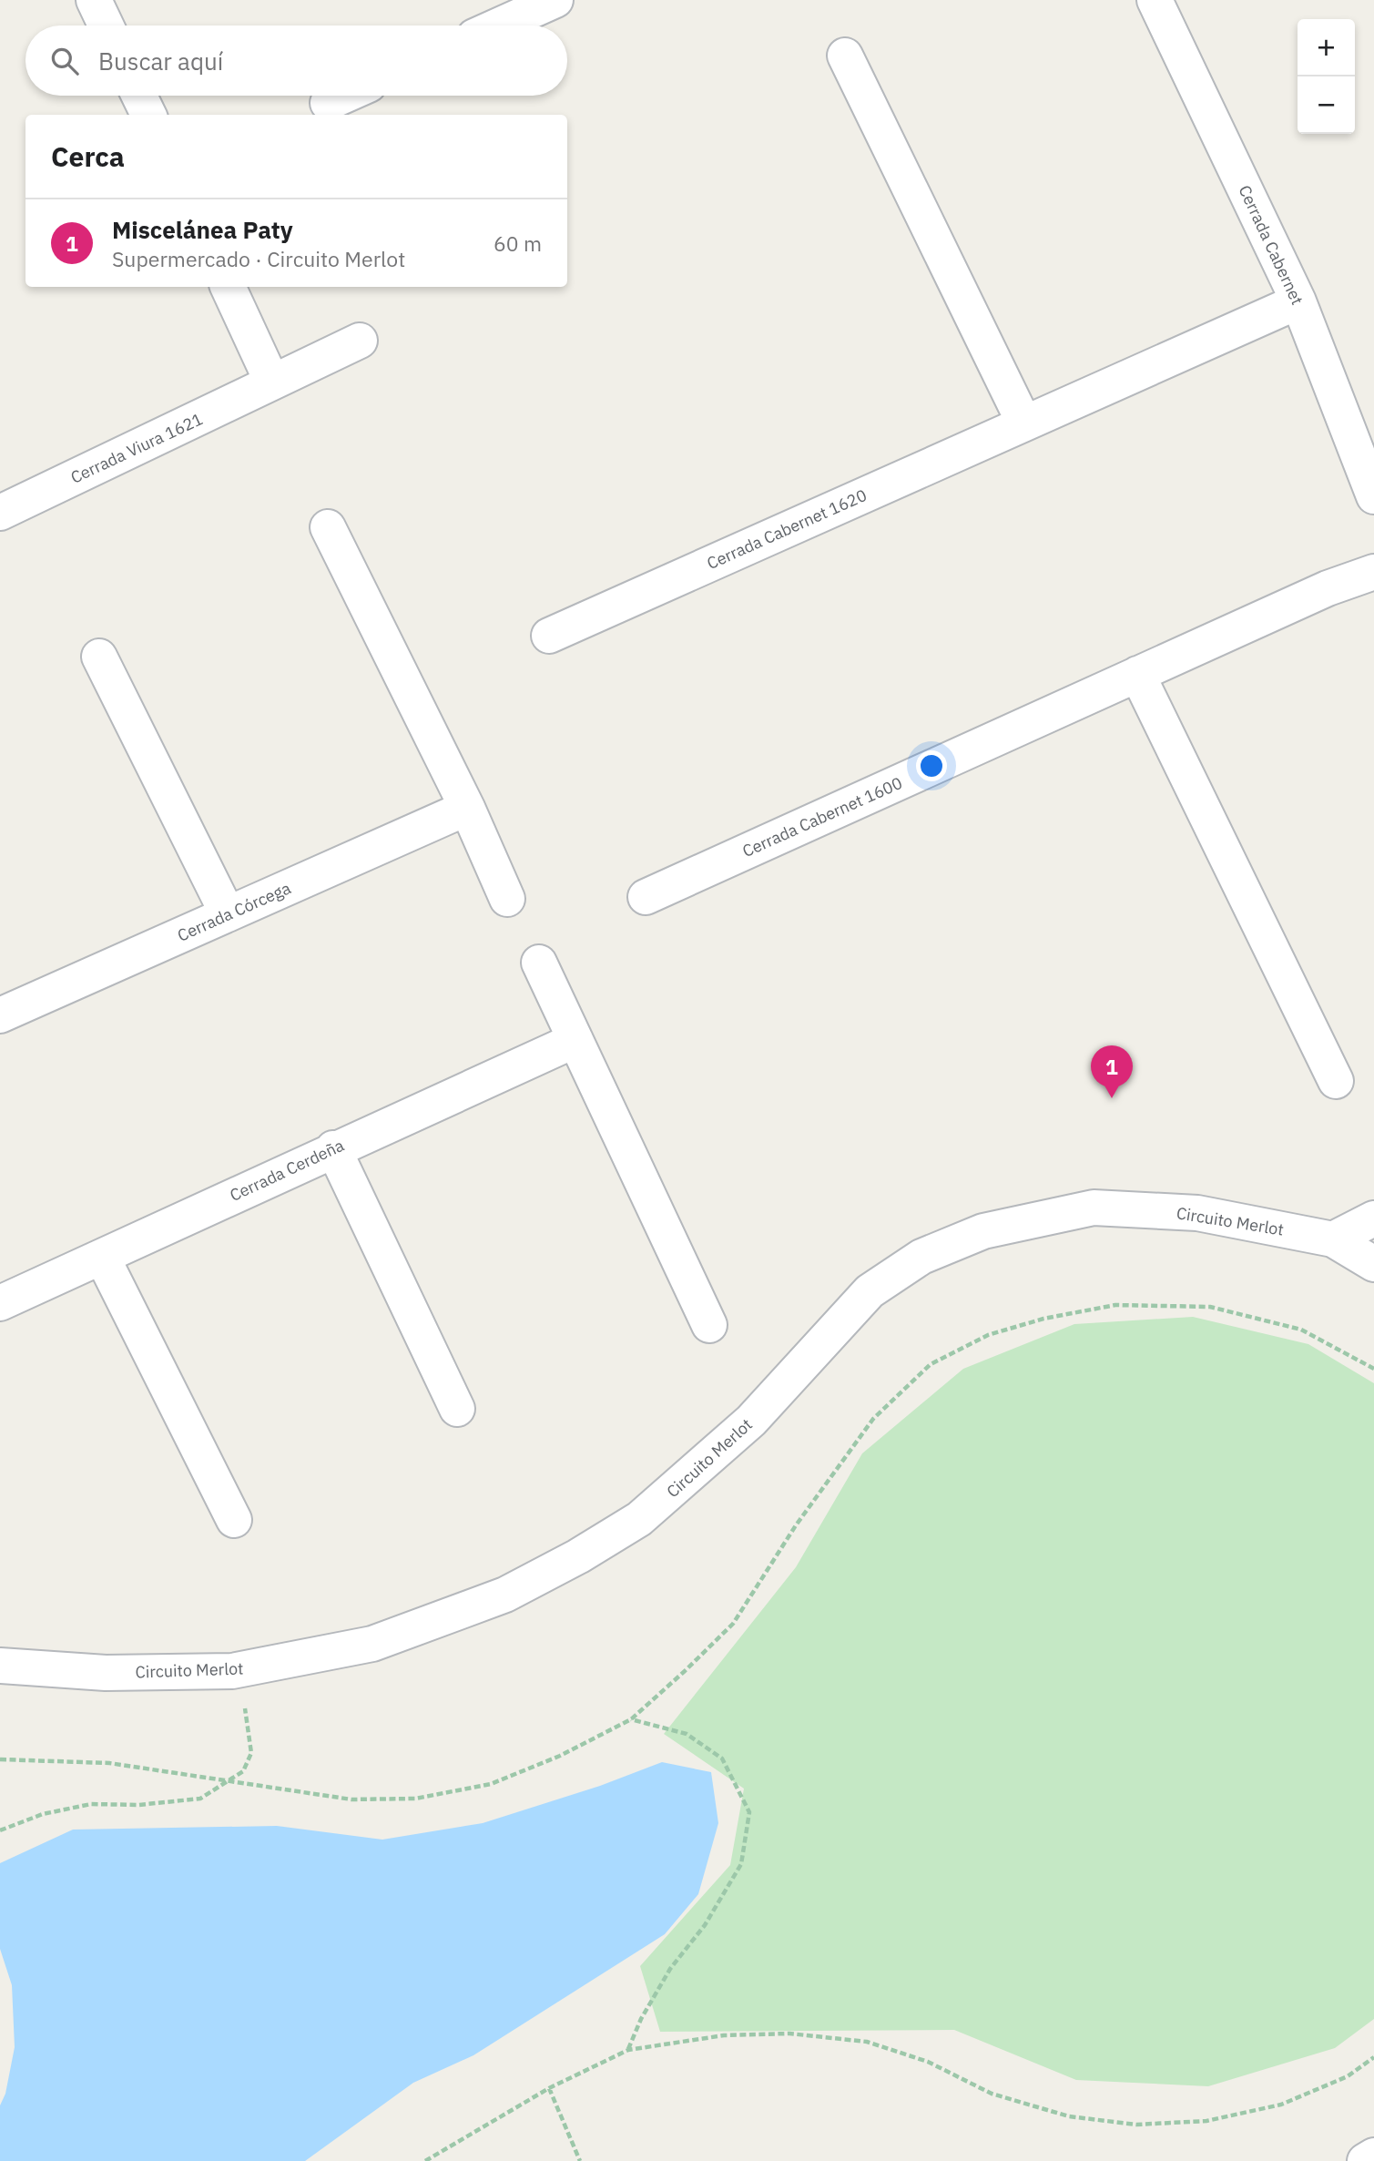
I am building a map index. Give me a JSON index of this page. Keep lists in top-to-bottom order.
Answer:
{
  "streets": {
    "street": [
      "Cerrada Cabernet",
      "Cerrada Viura 1621",
      "Cerrada Cabernet 1620",
      "Cerrada Cabernet 1600",
      "Cerrada Córcega",
      "Cerrada Cerdeña",
      "Circuito Merlot"
    ]
  },
  "crossings": [
    ["Cerrada Cabernet", "Cerrada Cabernet 1620"]
  ],
  "page": {
    "map_buttons": ["+", "−"],
    "search": "Buscar aquí",
    "heading": "Cerca",
    "list": [
      {
        "mark": "1",
        "name": "Miscelánea Paty",
        "note": "Supermercado · Circuito Merlot",
        "value": "60 m"
      }
    ],
    "pins": "1"
  }
}
